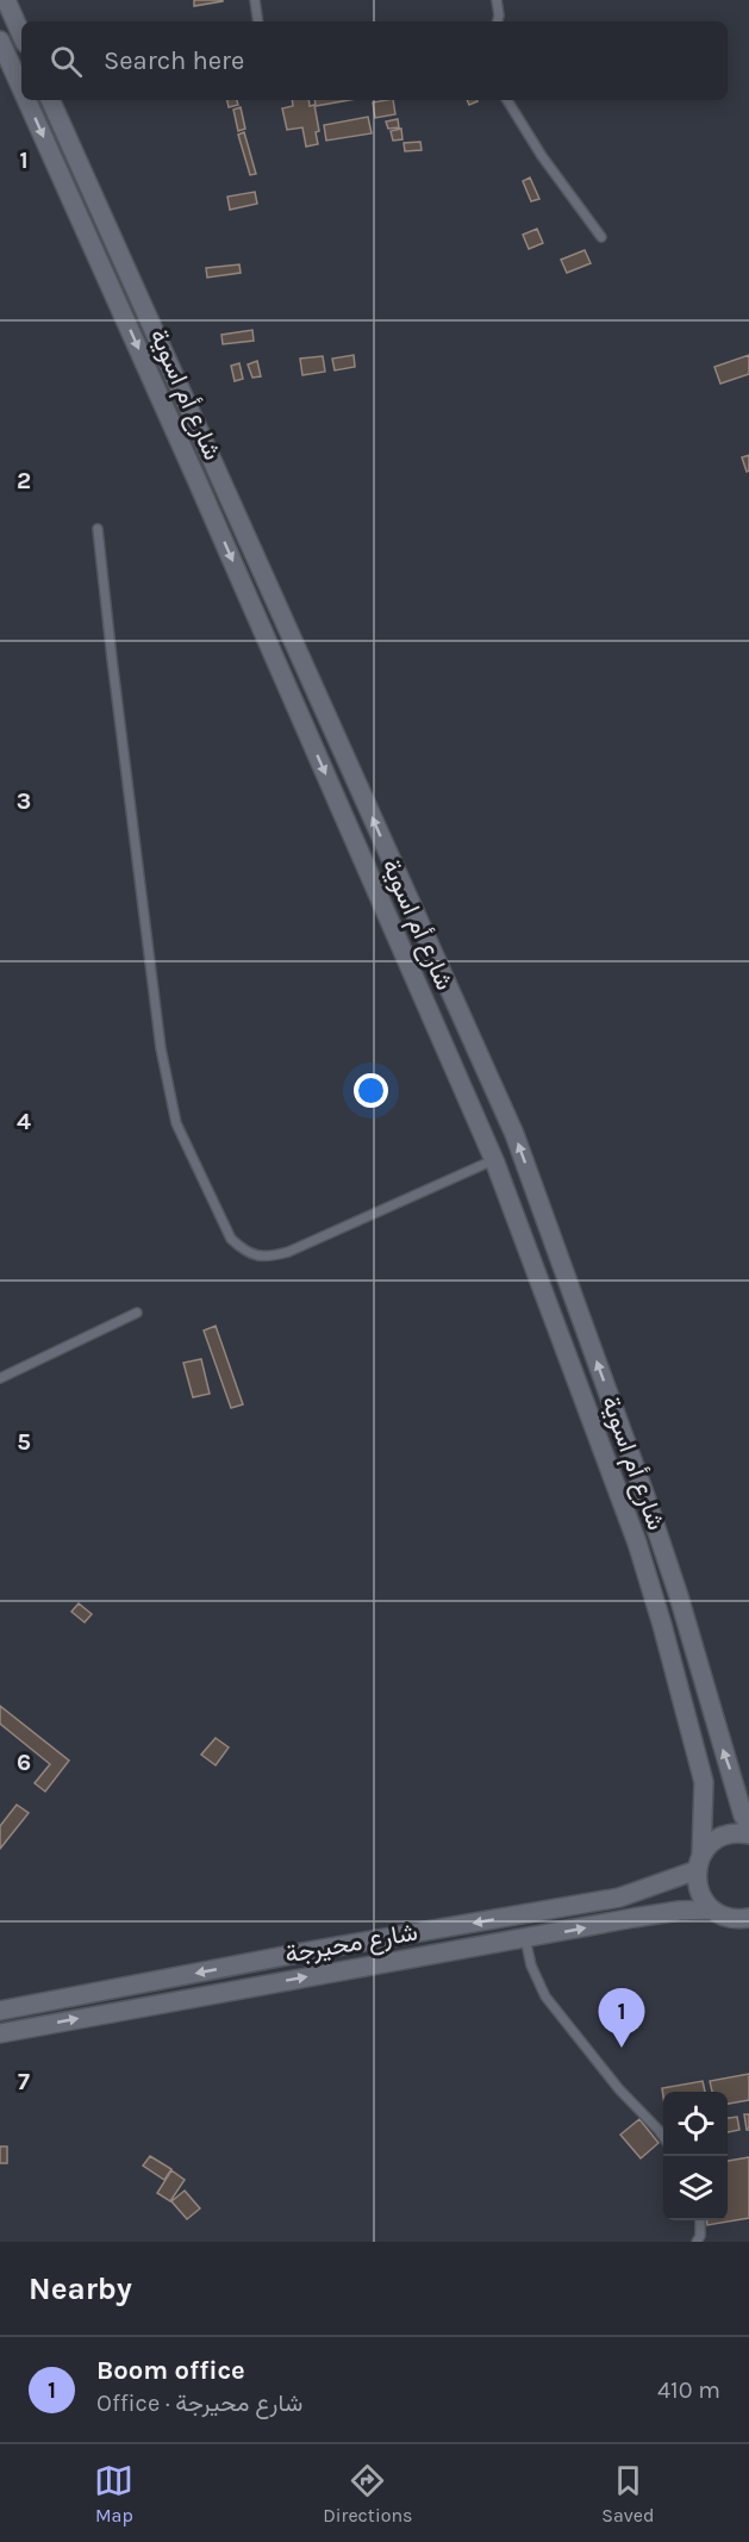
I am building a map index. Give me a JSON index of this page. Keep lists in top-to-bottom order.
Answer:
{
  "streets": {
    "street": ["شارع أم اسوية", "شارع محيرجة"]
  },
  "crossings": [
    ["شارع أم اسوية", "شارع محيرجة"]
  ],
  "page": {
    "search": "Search here",
    "pins": "1",
    "heading": "Nearby",
    "list": [
      {
        "mark": "1",
        "name": "Boom office",
        "note": "Office · شارع محيرجة",
        "value": "410 m"
      }
    ],
    "nav": ["Map", "Directions", "Saved"]
  },
  "grid": {
    "rows": [
      "1",
      "2",
      "3",
      "4",
      "5",
      "6",
      "7"
    ]
  }
}
